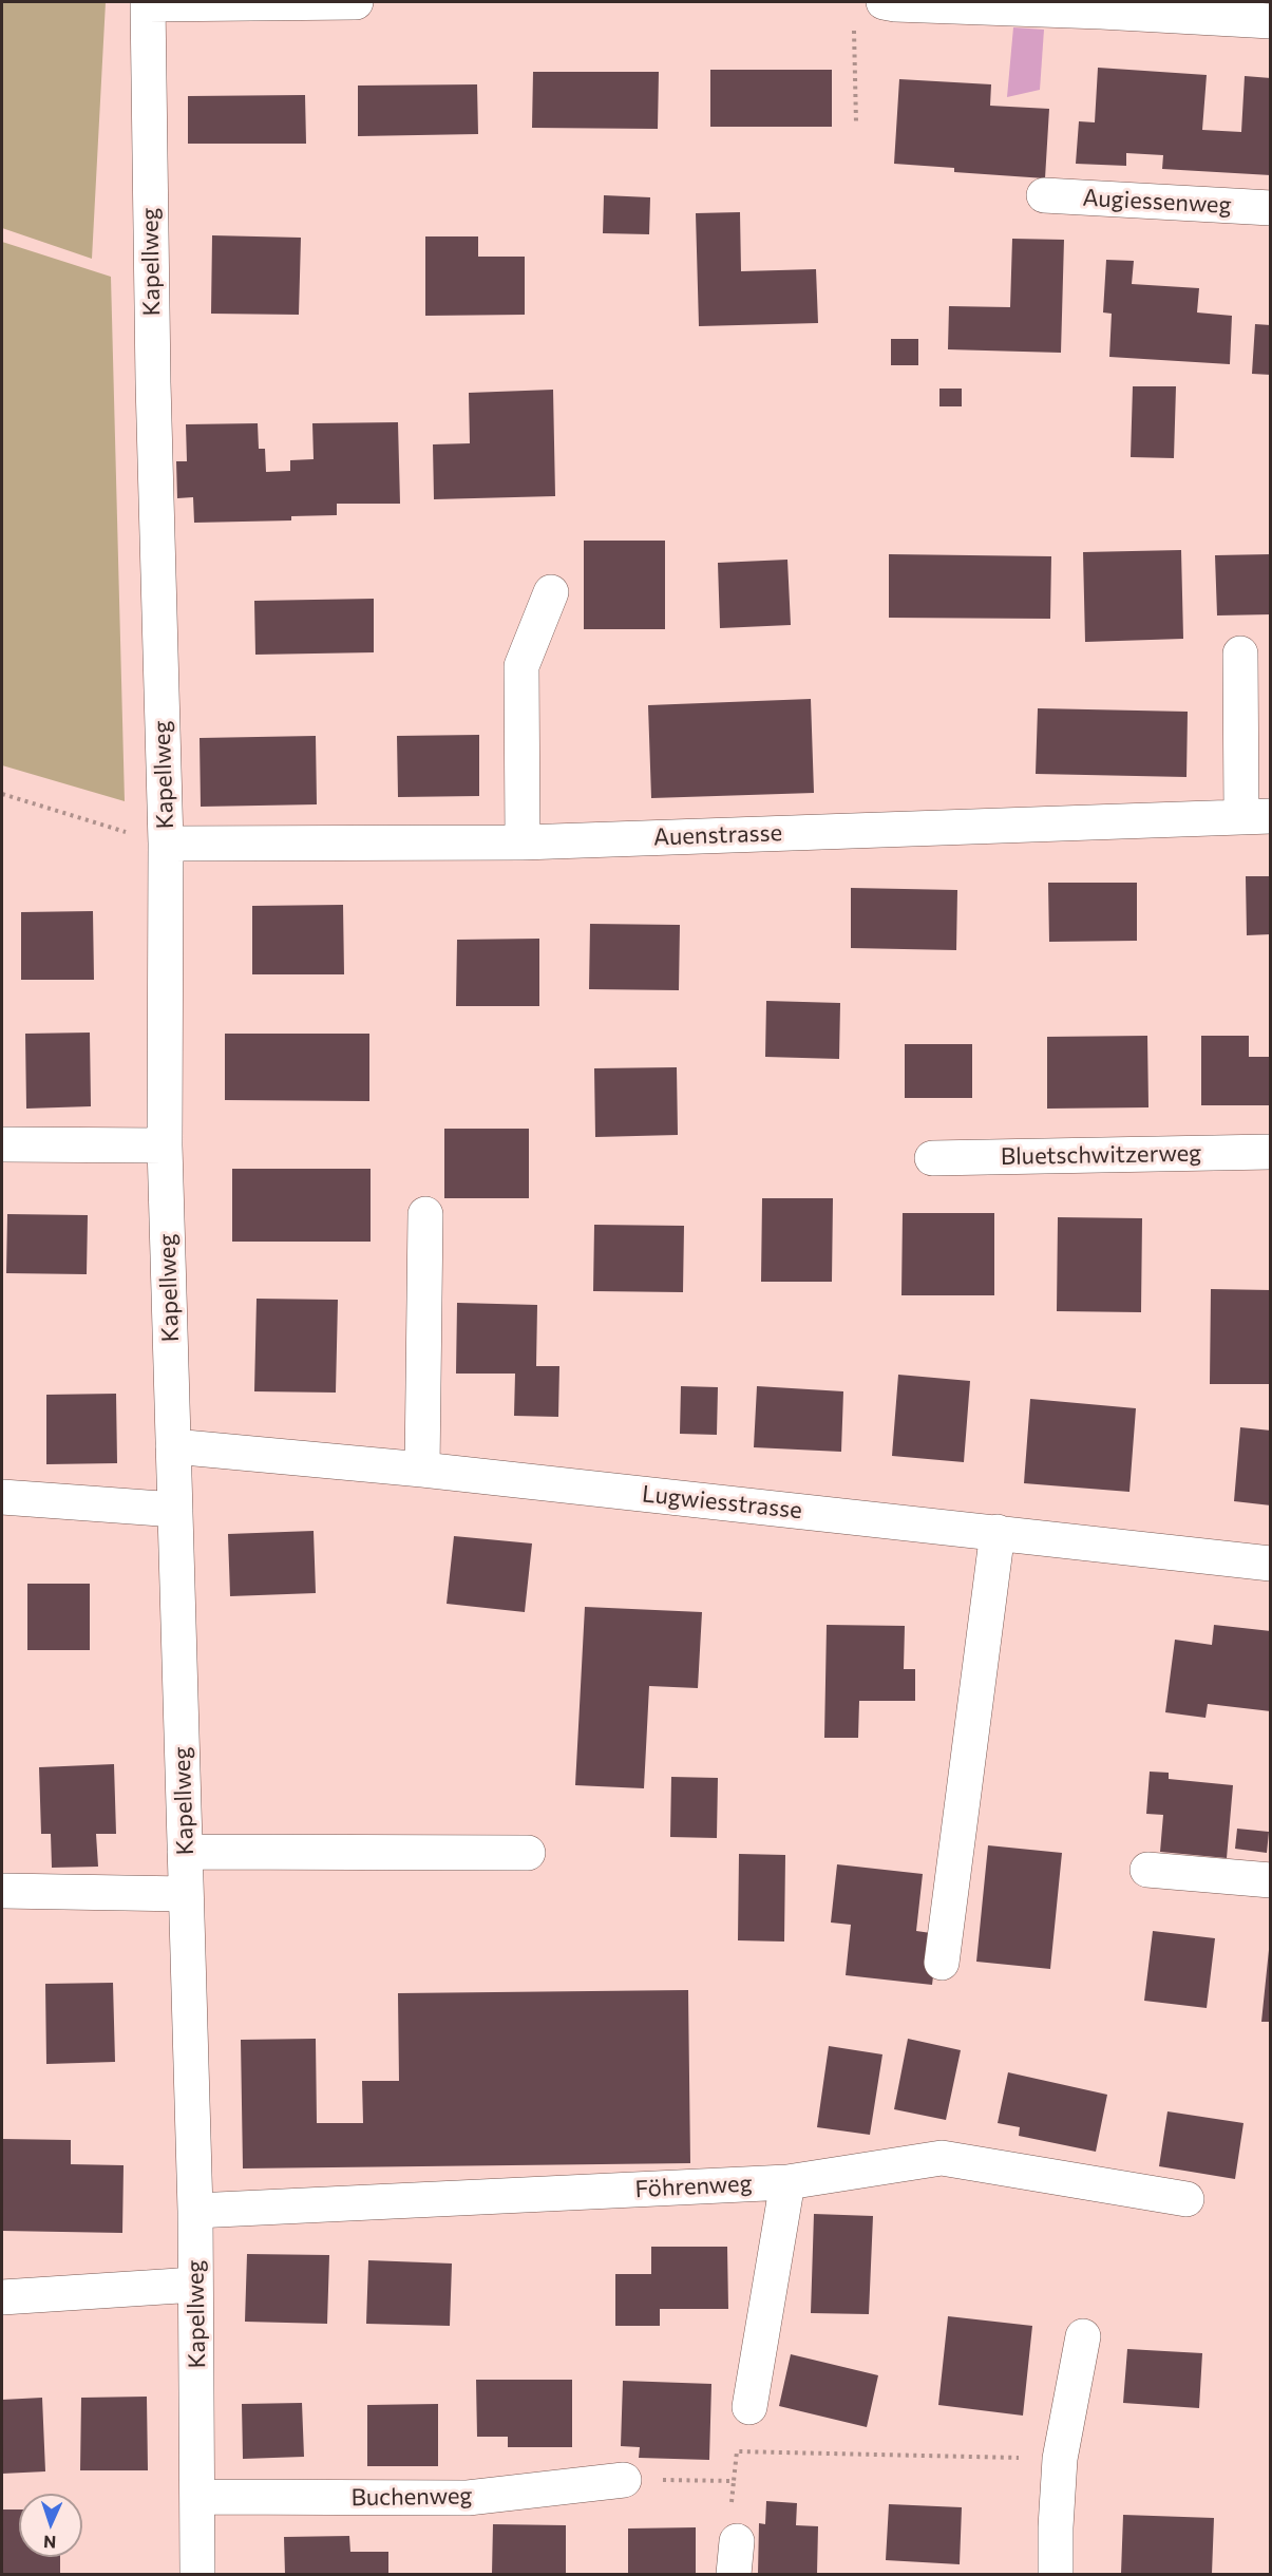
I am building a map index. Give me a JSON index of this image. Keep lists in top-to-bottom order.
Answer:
{
  "streets": {
    "street": [
      "Augiessenweg",
      "Kapellweg",
      "Auenstrasse",
      "Bluetschwitzerweg",
      "Lugwiesstrasse",
      "Föhrenweg",
      "Buchenweg"
    ]
  },
  "crossings": [
    ["Kapellweg", "Auenstrasse"],
    ["Kapellweg", "Lugwiesstrasse"],
    ["Kapellweg", "Föhrenweg"],
    ["Kapellweg", "Buchenweg"]
  ],
  "north": "bottom"
}
